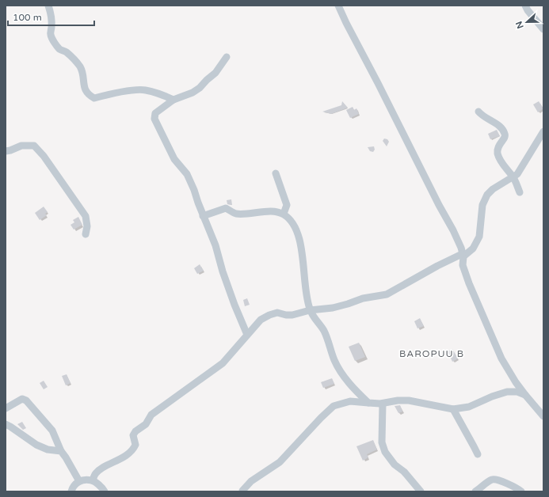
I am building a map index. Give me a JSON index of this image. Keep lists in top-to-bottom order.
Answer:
{
  "districts": ["BAROPUU B"],
  "scale_bar": "100 m",
  "north": "left"
}
